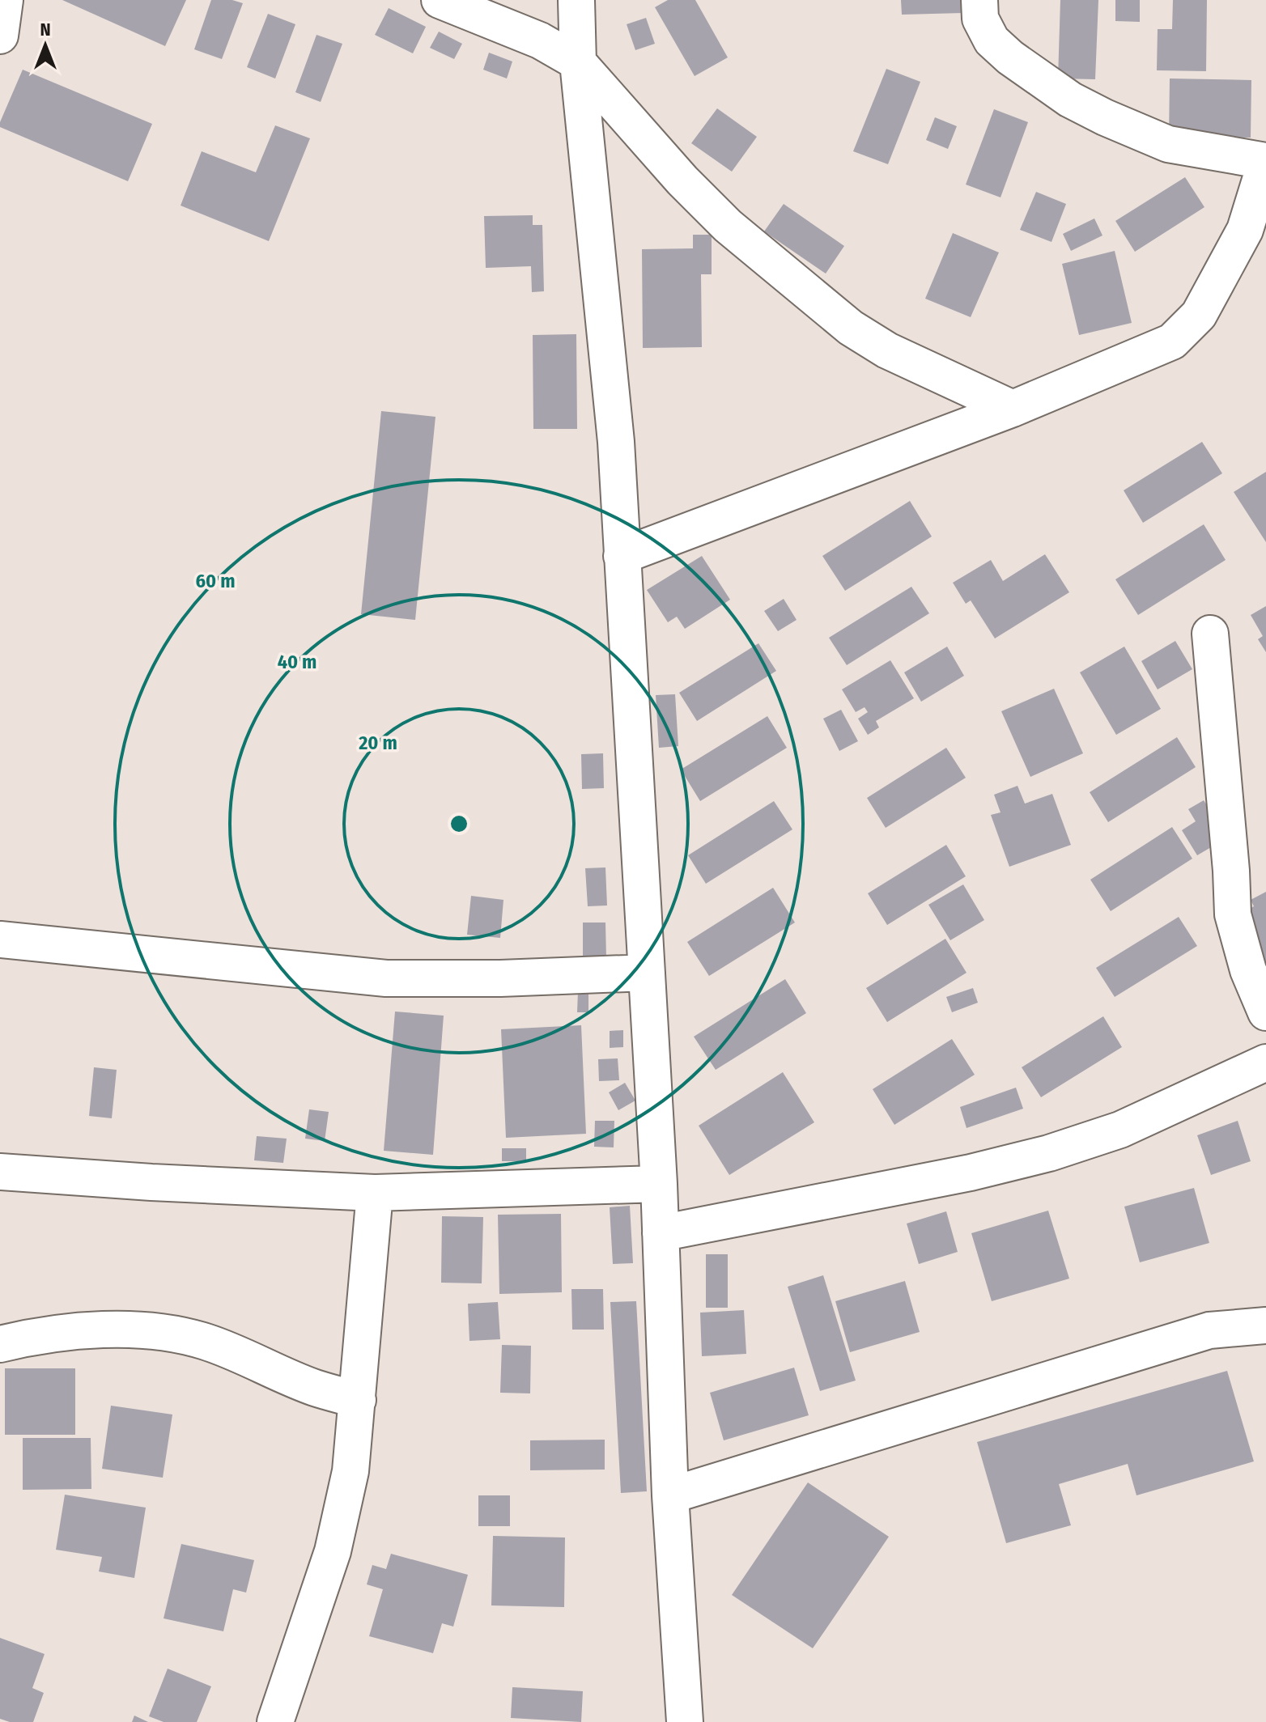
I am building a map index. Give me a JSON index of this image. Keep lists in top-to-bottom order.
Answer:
{
  "north": "top",
  "rings": ["60 m", "40 m", "20 m"]
}
